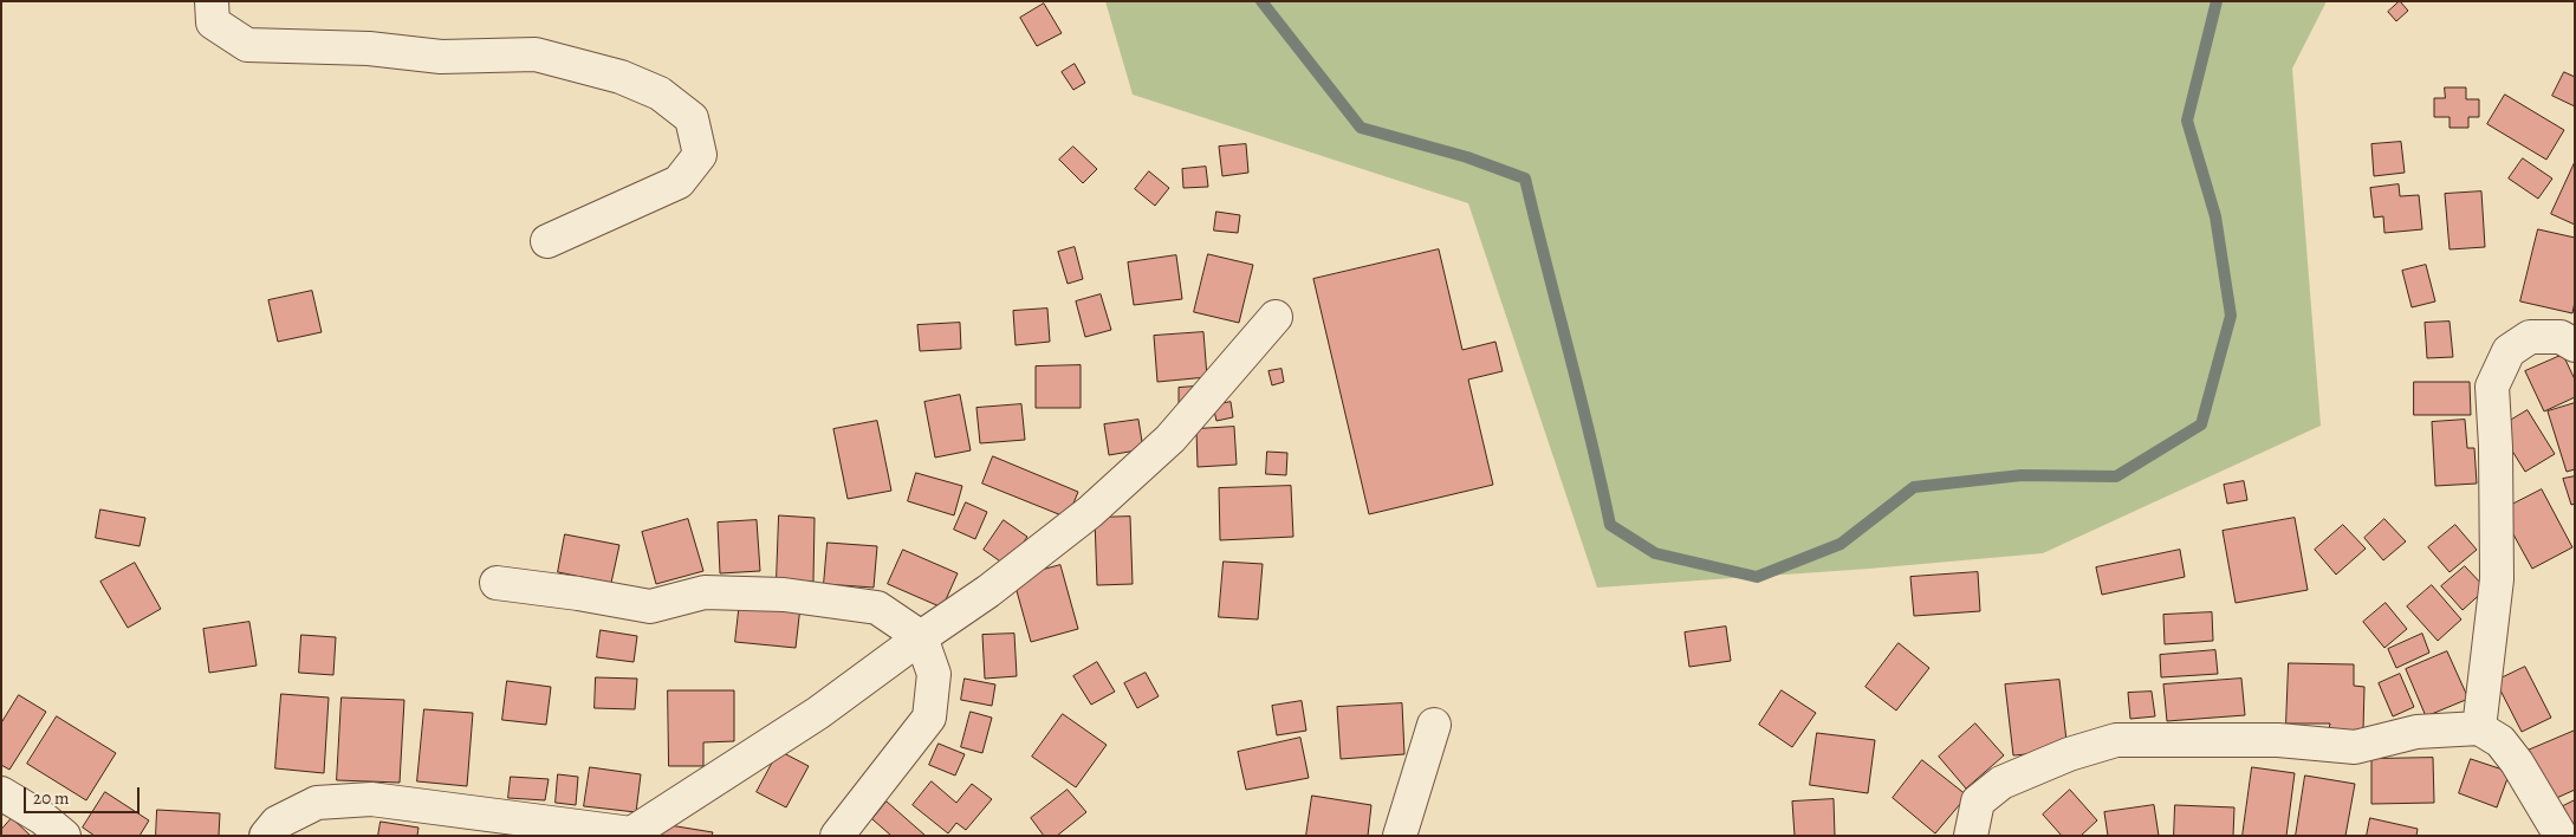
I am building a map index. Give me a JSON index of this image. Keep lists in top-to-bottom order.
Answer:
{
  "scale_bar": "20 m"
}
